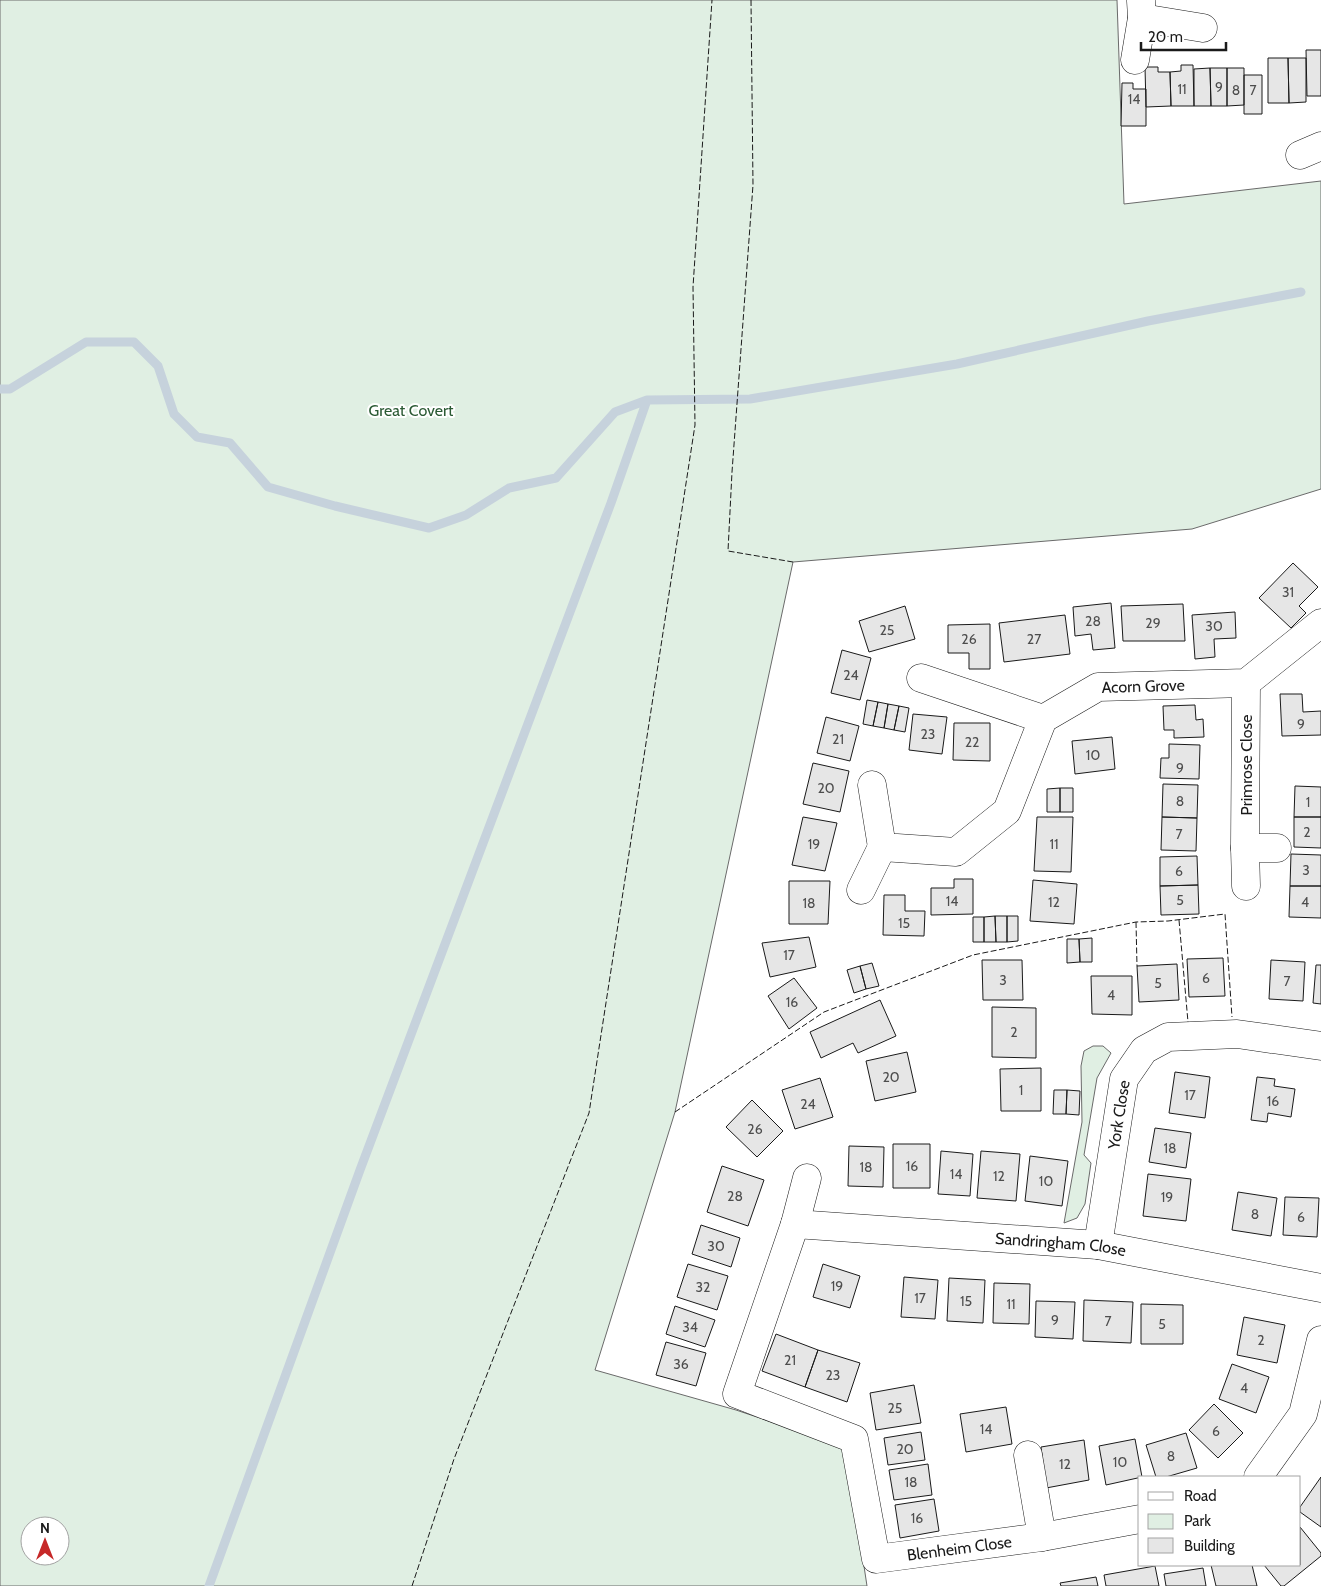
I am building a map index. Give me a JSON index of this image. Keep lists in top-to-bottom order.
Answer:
{
  "streets": {
    "street": [
      "Acorn Grove",
      "Primrose Close",
      "York Close",
      "Sandringham Close",
      "Blenheim Close"
    ]
  },
  "crossings": [
    ["Acorn Grove", "Primrose Close"],
    ["York Close", "Sandringham Close"],
    ["Sandringham Close", "Blenheim Close"]
  ],
  "parks": ["Great Covert"],
  "house_numbers": [
    "9",
    "11",
    "8",
    "7",
    "14",
    "31",
    "28",
    "29",
    "30",
    "25",
    "26",
    "27",
    "24",
    "9",
    "23",
    "21",
    "22",
    "10",
    "9",
    "20",
    "8",
    "1",
    "2",
    "7",
    "19",
    "11",
    "3",
    "6",
    "5",
    "14",
    "12",
    "4",
    "18",
    "15",
    "17",
    "6",
    "3",
    "7",
    "5",
    "4",
    "16",
    "2",
    "20",
    "1",
    "17",
    "16",
    "24",
    "26",
    "18",
    "16",
    "18",
    "14",
    "12",
    "10",
    "28",
    "19",
    "8",
    "6",
    "30",
    "19",
    "32",
    "17",
    "15",
    "11",
    "9",
    "7",
    "5",
    "34",
    "2",
    "21",
    "36",
    "23",
    "4",
    "25",
    "14",
    "6",
    "20",
    "8",
    "10",
    "12",
    "18",
    "16"
  ],
  "legend": ["Road", "Park", "Building"],
  "scale_bar": "20 m",
  "north": "top"
}
